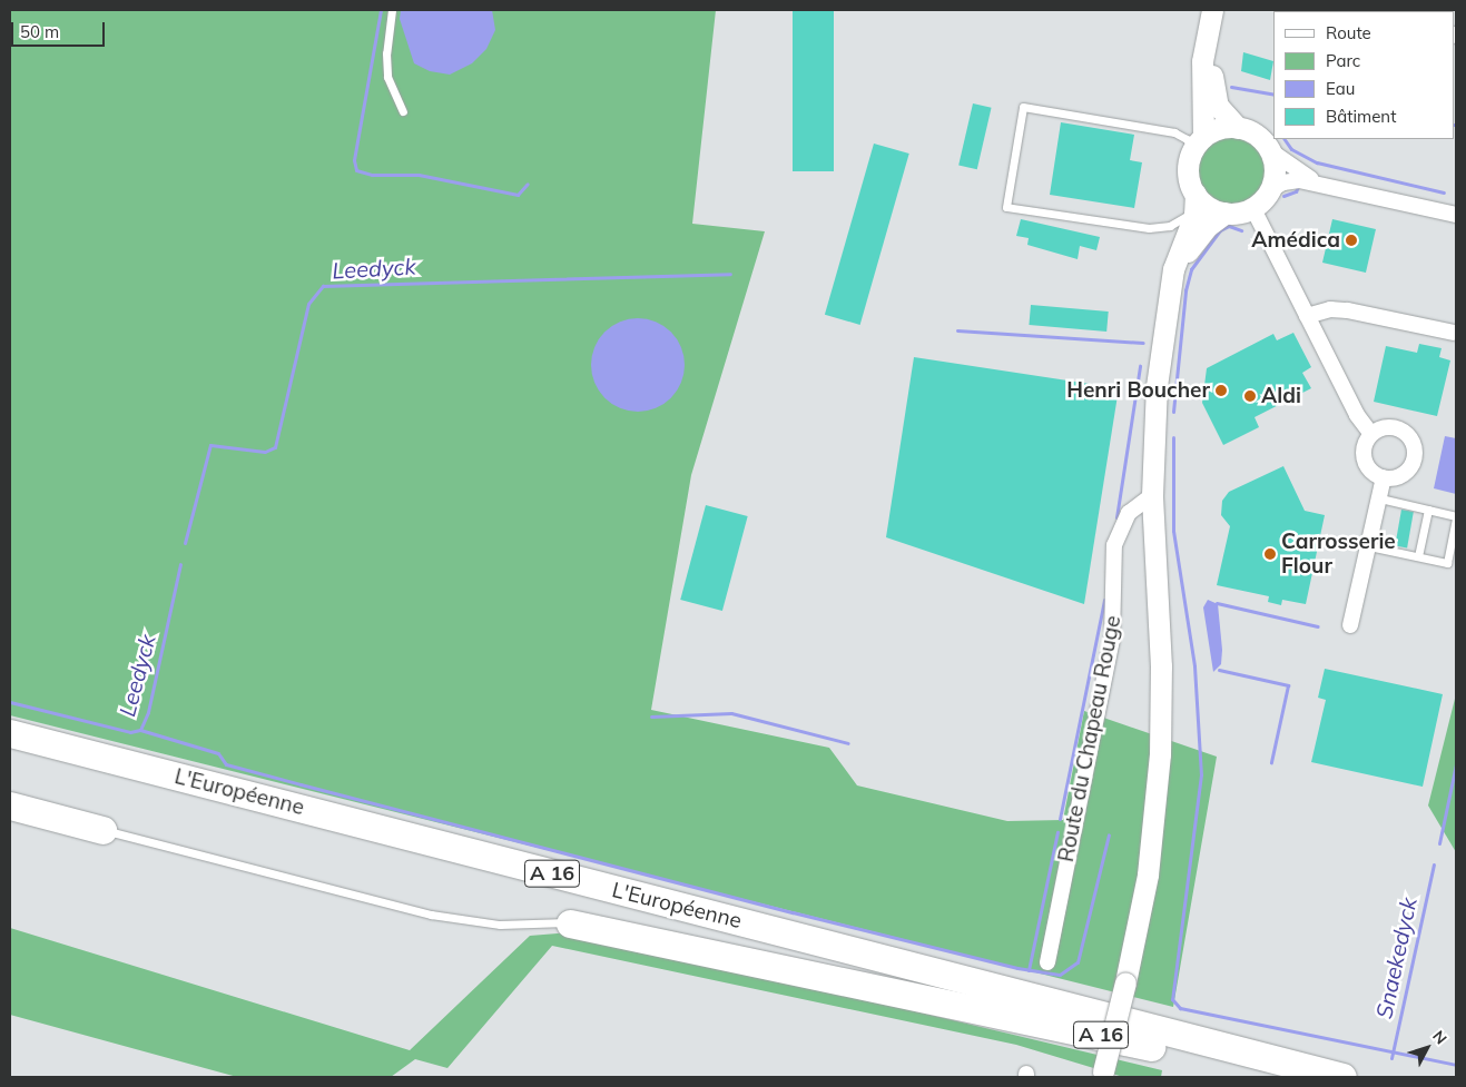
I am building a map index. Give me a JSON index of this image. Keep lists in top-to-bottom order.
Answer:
{
  "streets": {
    "highway": ["L'Européenne", "A 16"],
    "street": ["Route du Chapeau Rouge"]
  },
  "water": ["Leedyck", "Snaekedyck"],
  "places": [
    "Amédica",
    "Henri Boucher",
    "Aldi",
    "Carrosserie Flour"
  ],
  "legend": [
    "Route",
    "Parc",
    "Eau",
    "Bâtiment"
  ],
  "scale_bar": "50 m",
  "north": "top right"
}
